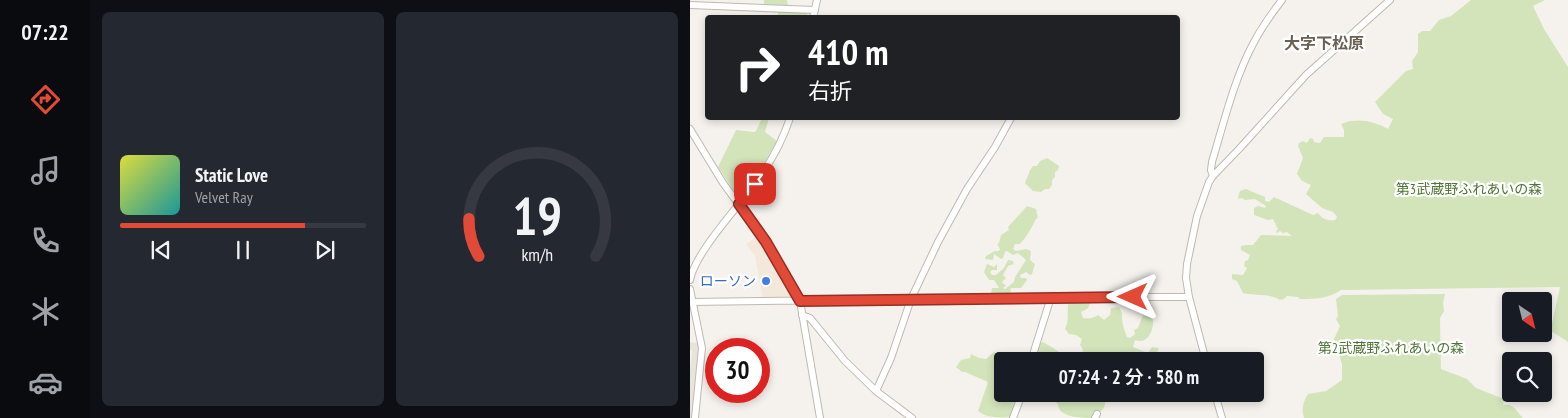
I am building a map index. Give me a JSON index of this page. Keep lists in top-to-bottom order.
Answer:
{
  "districts": ["大字下松原"],
  "parks": ["第3武蔵野ふれあいの森", "第2武蔵野ふれあいの森"],
  "places": ["ローソン"],
  "north": "bottom right",
  "page": {
    "tabs": "07:22",
    "turn": ["410 m", "右折"],
    "song": ["Static Love", "Velvet Ray"],
    "limit": "30",
    "trip": "07:24 · 2 分 · 580 m",
    "gauge": ["19", "km/h"]
  }
}
